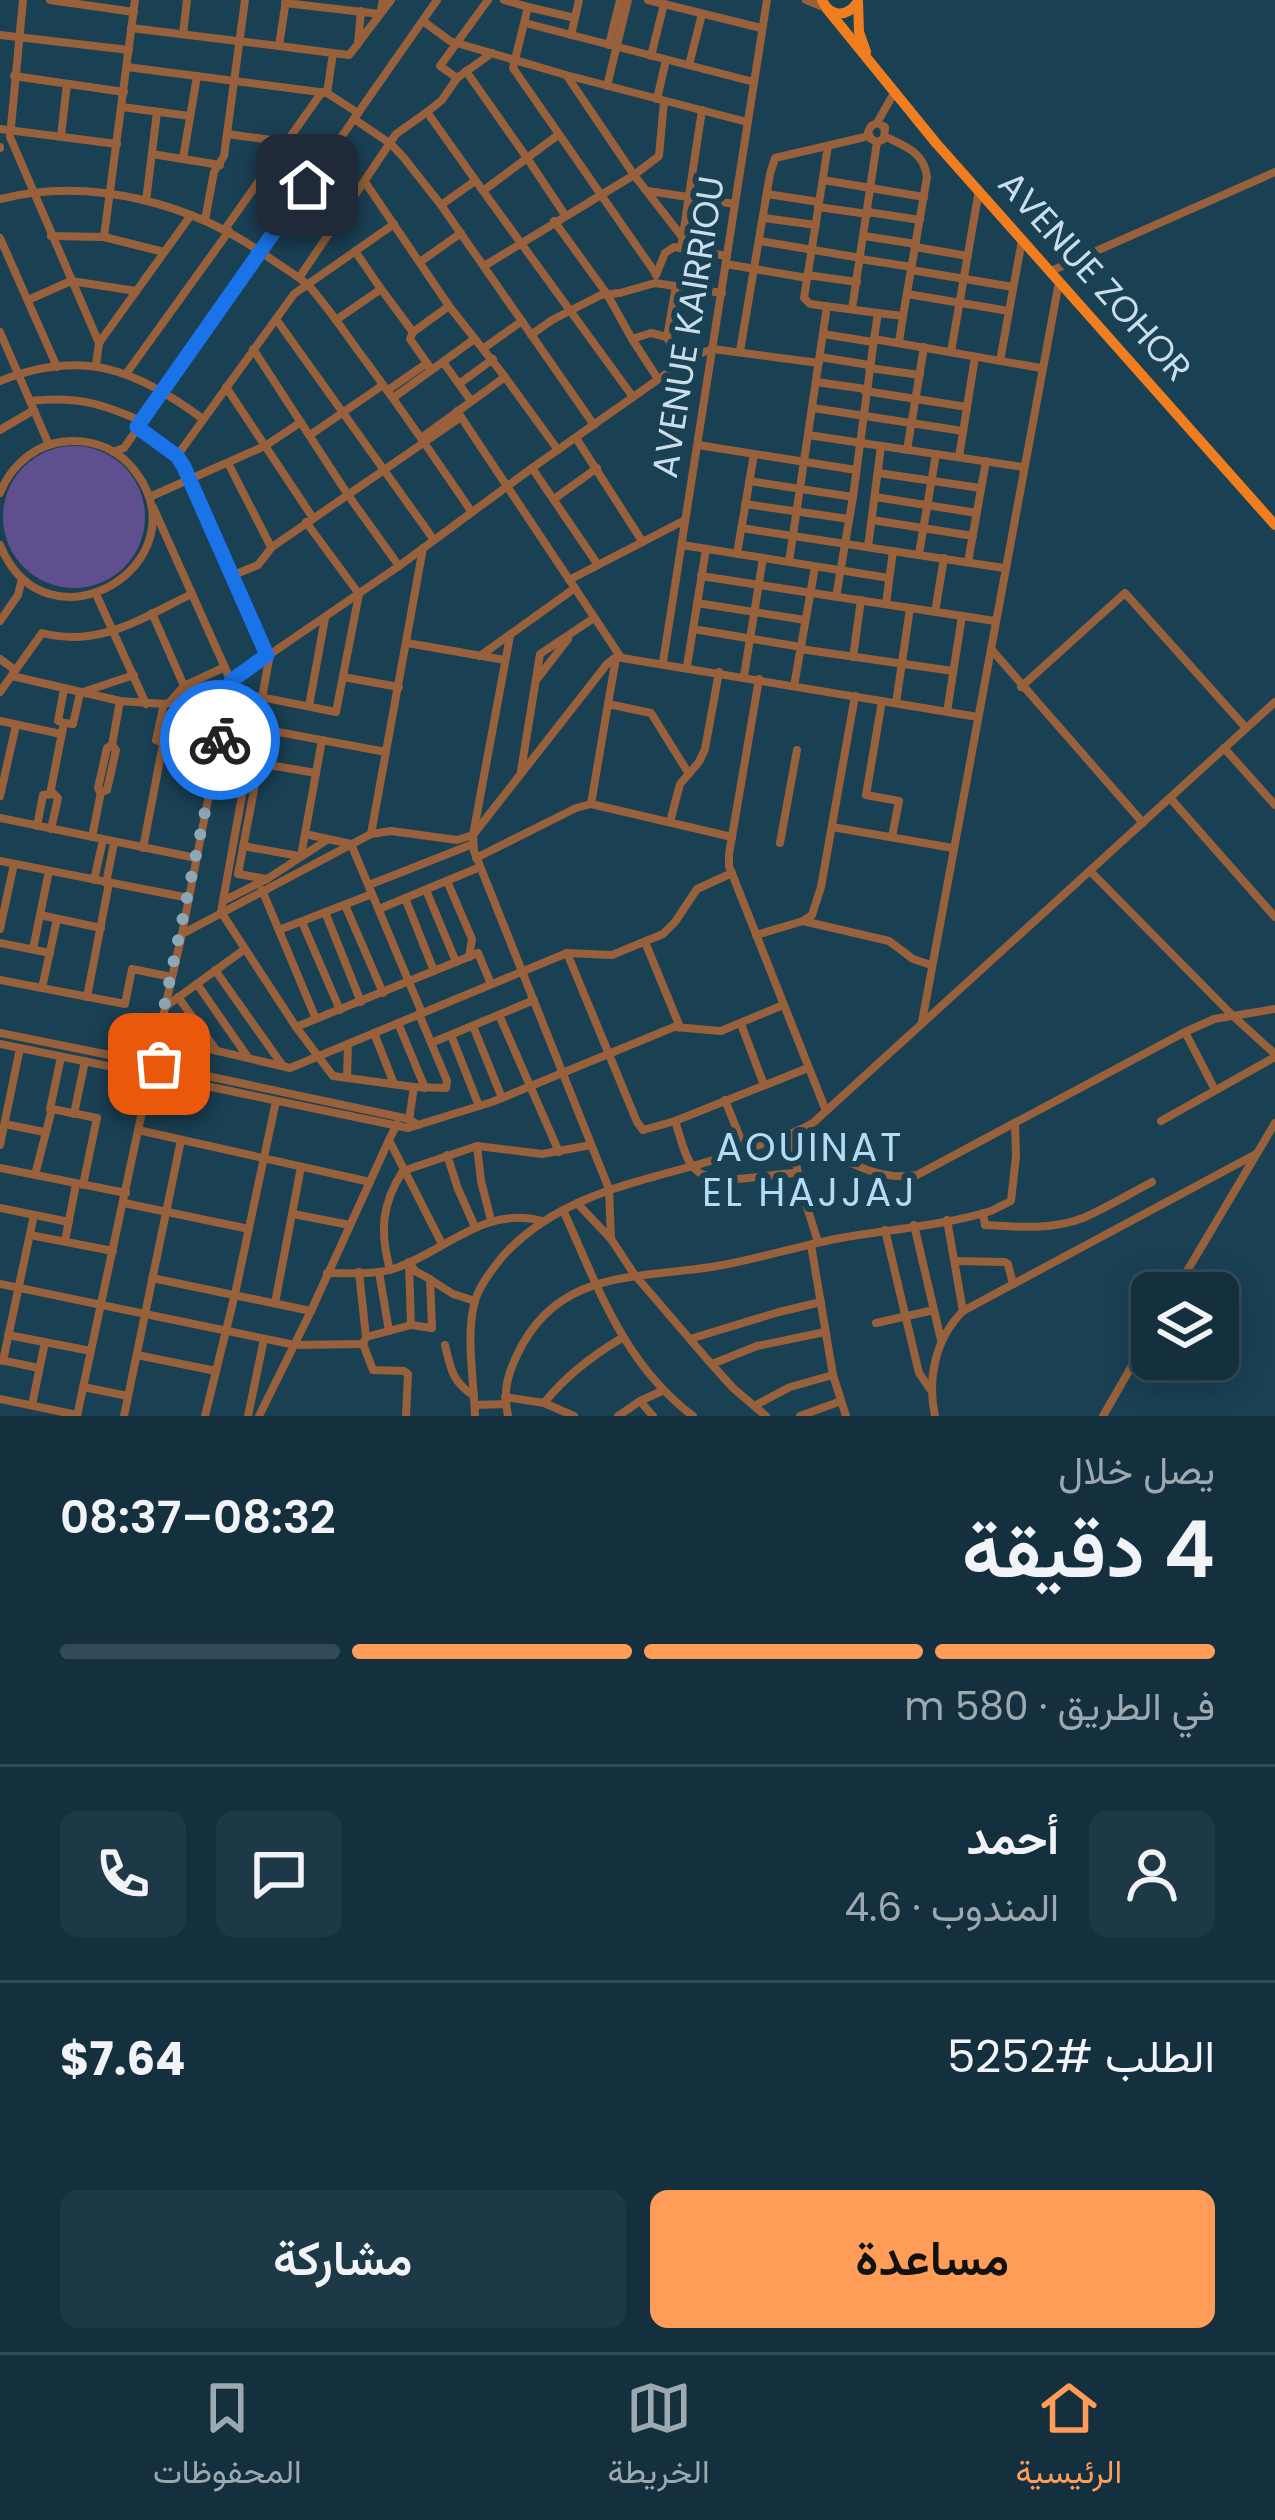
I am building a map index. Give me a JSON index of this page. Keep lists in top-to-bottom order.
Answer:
{
  "streets": {
    "main road": ["AVENUE ZOHOR"],
    "street": ["AVENUE KAIRRIOU"]
  },
  "districts": ["AOUINAT EL HAJJAJ"],
  "page": {
    "heading": ["4 دقيقة", "يصل خلال", "08:32–08:37"],
    "panel": [
      "أحمد",
      "المندوب · 4.6",
      "الطلب #5252",
      "$7.64"
    ],
    "bar": "في الطريق · 580 m",
    "buttons": ["مساعدة", "مشاركة"],
    "tabs": ["الرئيسية", "الخريطة", "المحفوظات"]
  }
}
